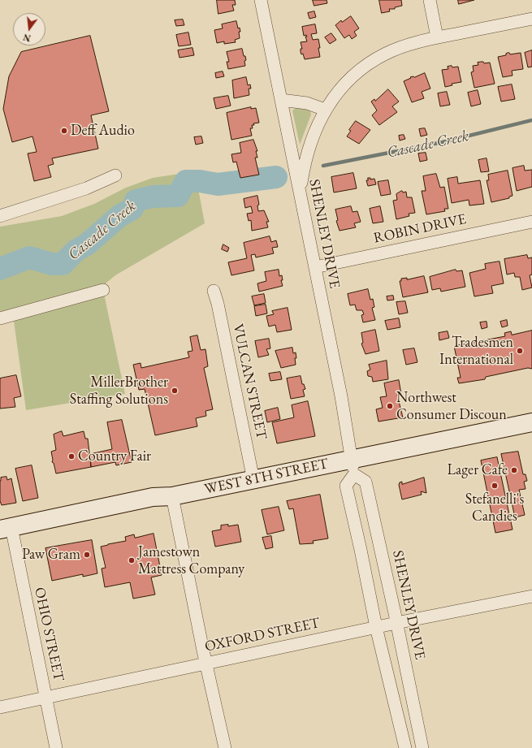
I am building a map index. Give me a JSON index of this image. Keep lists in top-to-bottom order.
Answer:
{
  "streets": {
    "main road": ["WEST 8TH STREET"],
    "street": [
      "ROBIN DRIVE",
      "SHENLEY DRIVE",
      "VULCAN STREET",
      "OHIO STREET",
      "OXFORD STREET"
    ]
  },
  "crossings": [
    ["ROBIN DRIVE", "SHENLEY DRIVE"],
    ["SHENLEY DRIVE", "WEST 8TH STREET"],
    ["SHENLEY DRIVE", "OXFORD STREET"],
    ["VULCAN STREET", "WEST 8TH STREET"],
    ["WEST 8TH STREET", "OHIO STREET"],
    ["OHIO STREET", "OXFORD STREET"]
  ],
  "water": ["Cascade Creek"],
  "places": [
    "Deff Audio",
    "Tradesmen International",
    "MillerBrother Staffing Solutions",
    "Northwest Consumer Discoun",
    "Country Fair",
    "Lager Cafe",
    "Stefanelli's Candies",
    "Paw Gram",
    "Jamestown Mattress Company"
  ],
  "north": "bottom"
}
